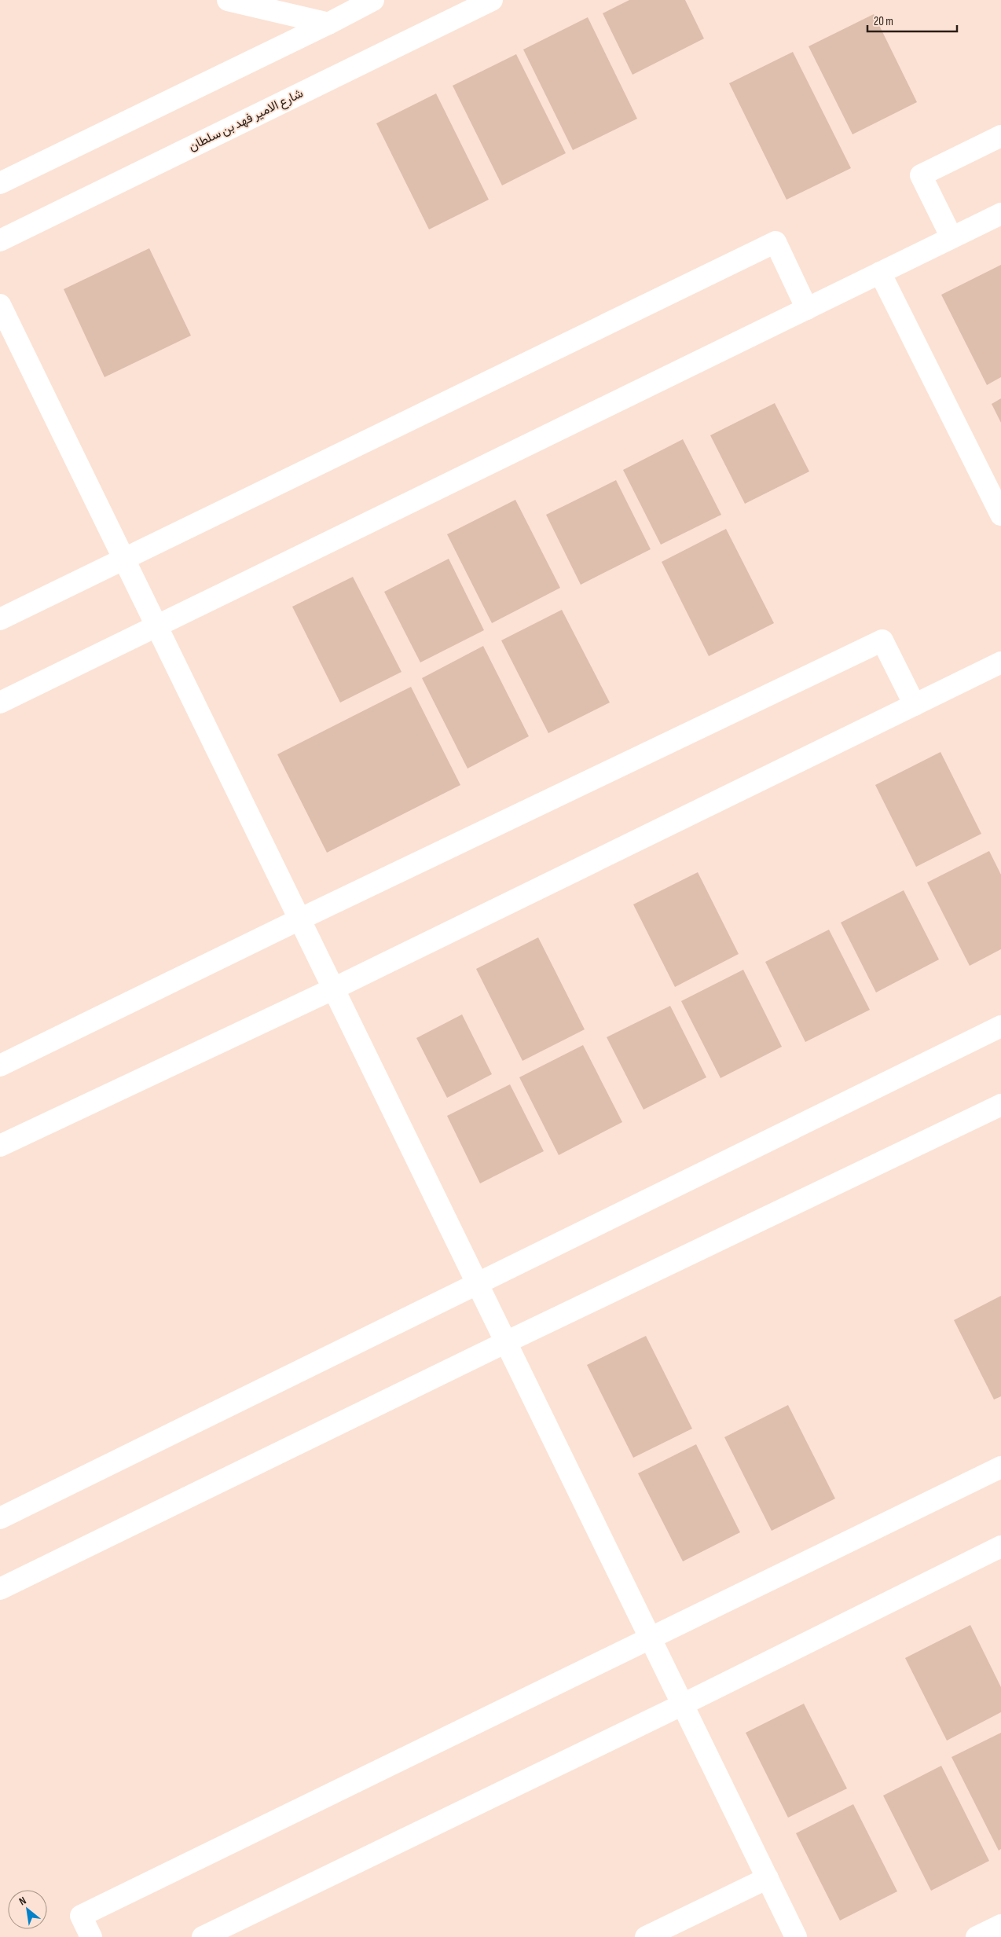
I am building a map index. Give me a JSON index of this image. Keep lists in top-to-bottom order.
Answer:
{
  "streets": {
    "street": ["شارع الامير فهد بن سلطان"]
  },
  "scale_bar": "20 m",
  "north": "top left"
}
